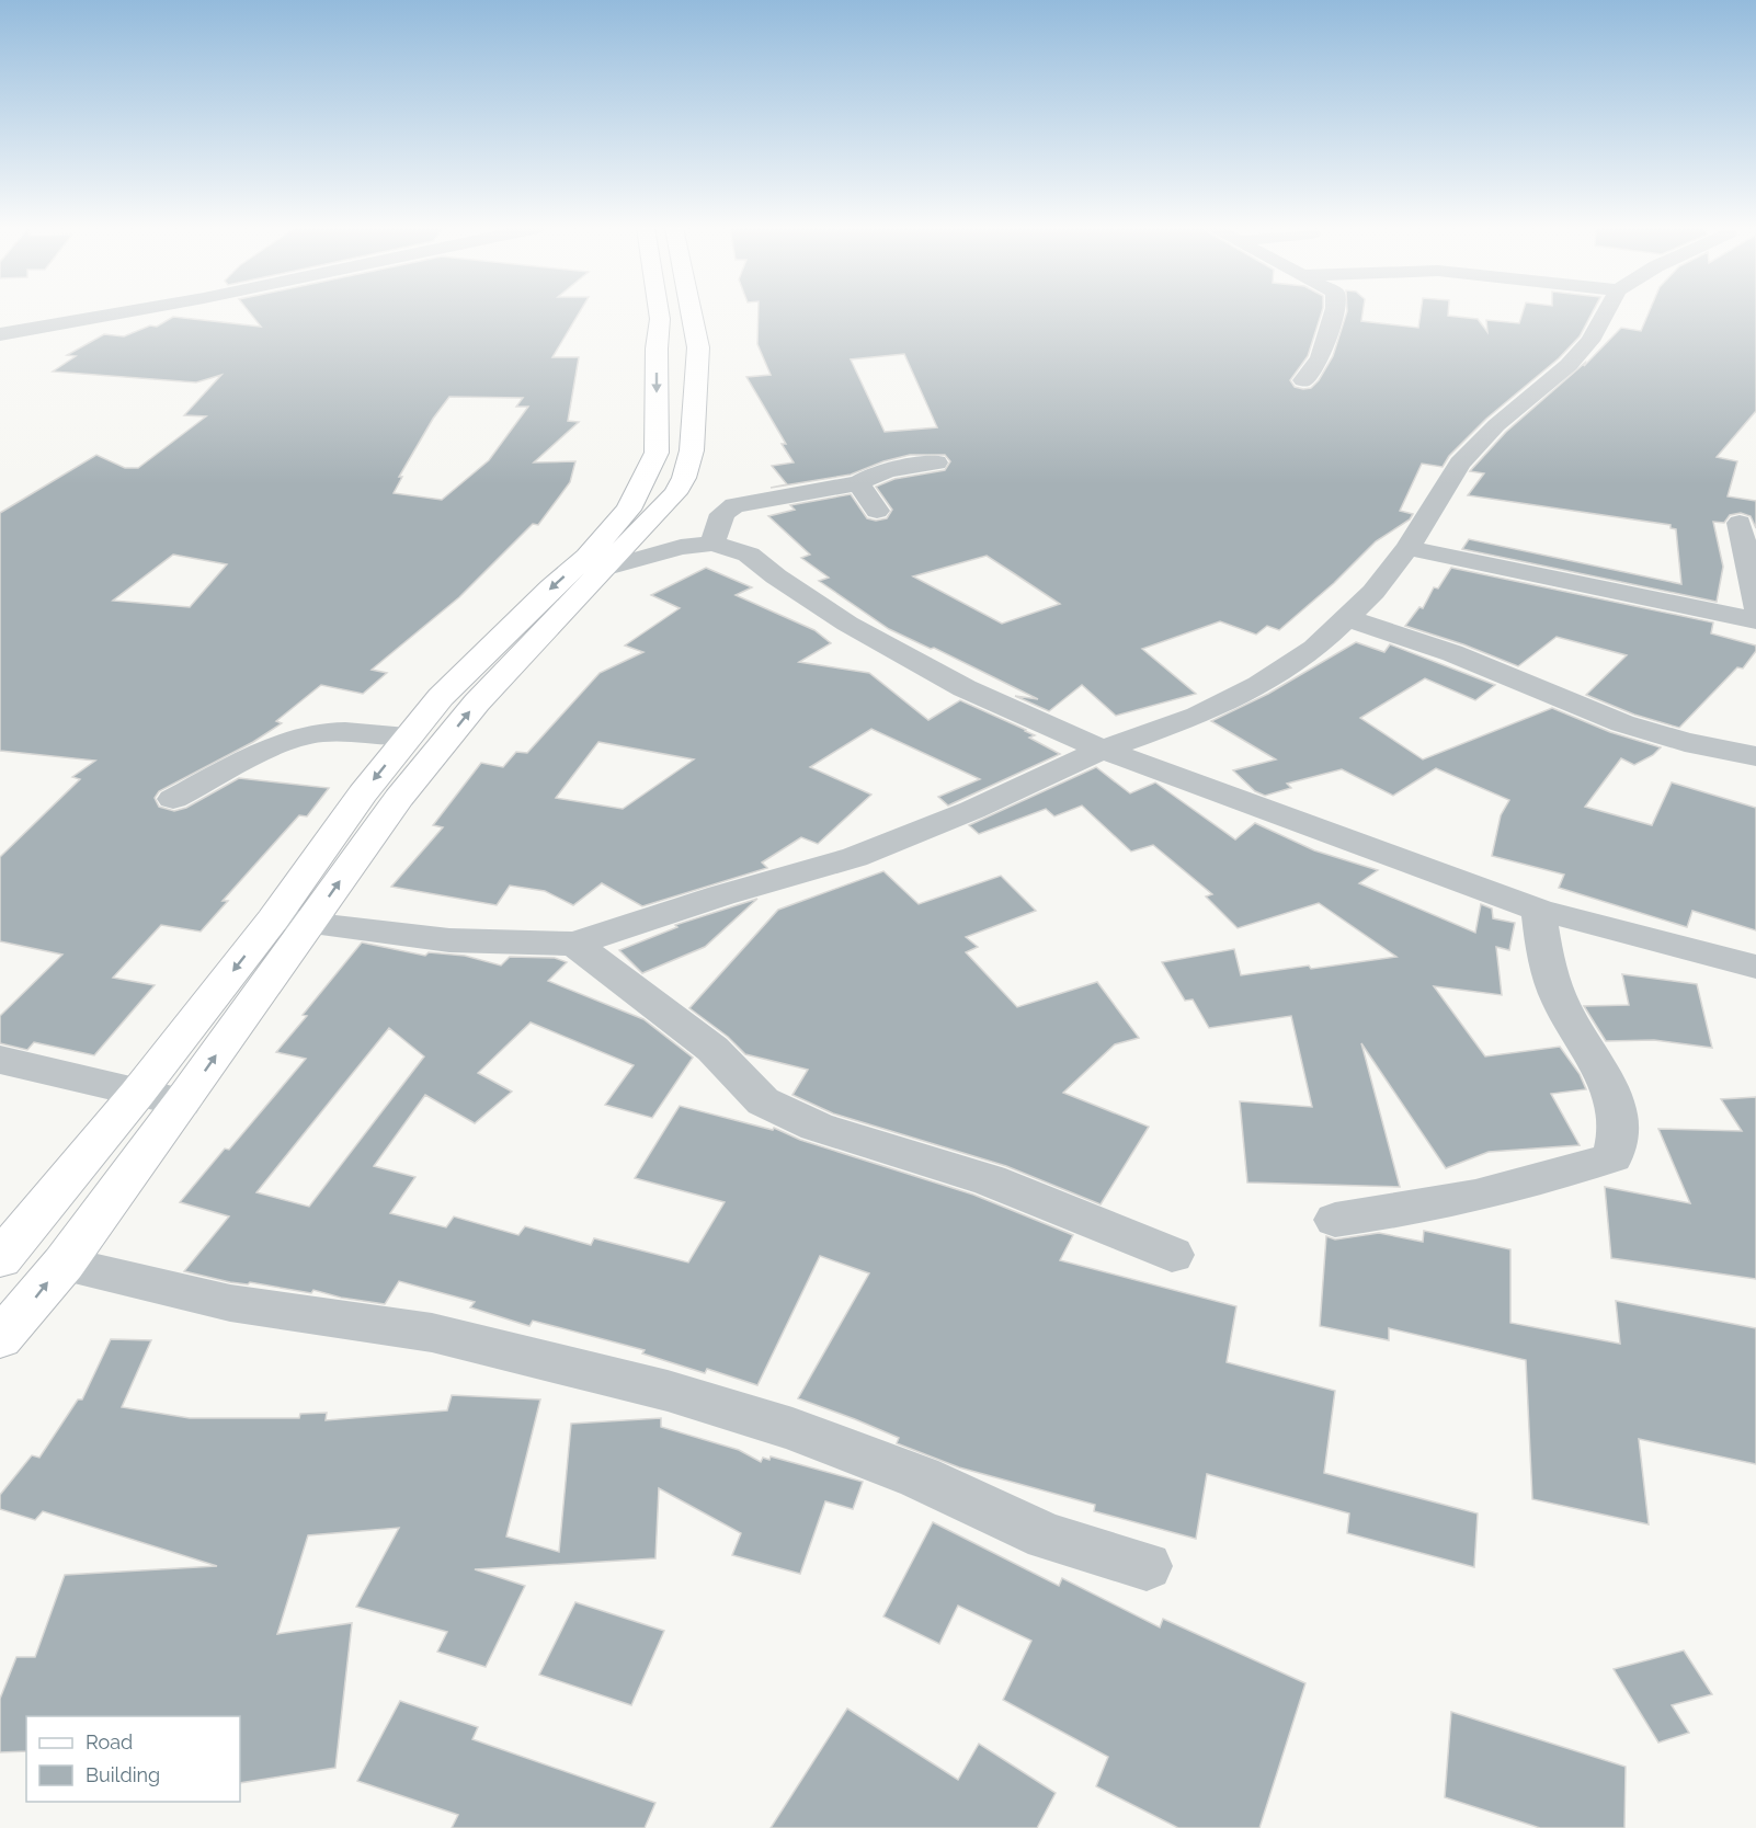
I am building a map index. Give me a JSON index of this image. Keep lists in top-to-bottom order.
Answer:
{
  "legend": ["Road", "Building"]
}
